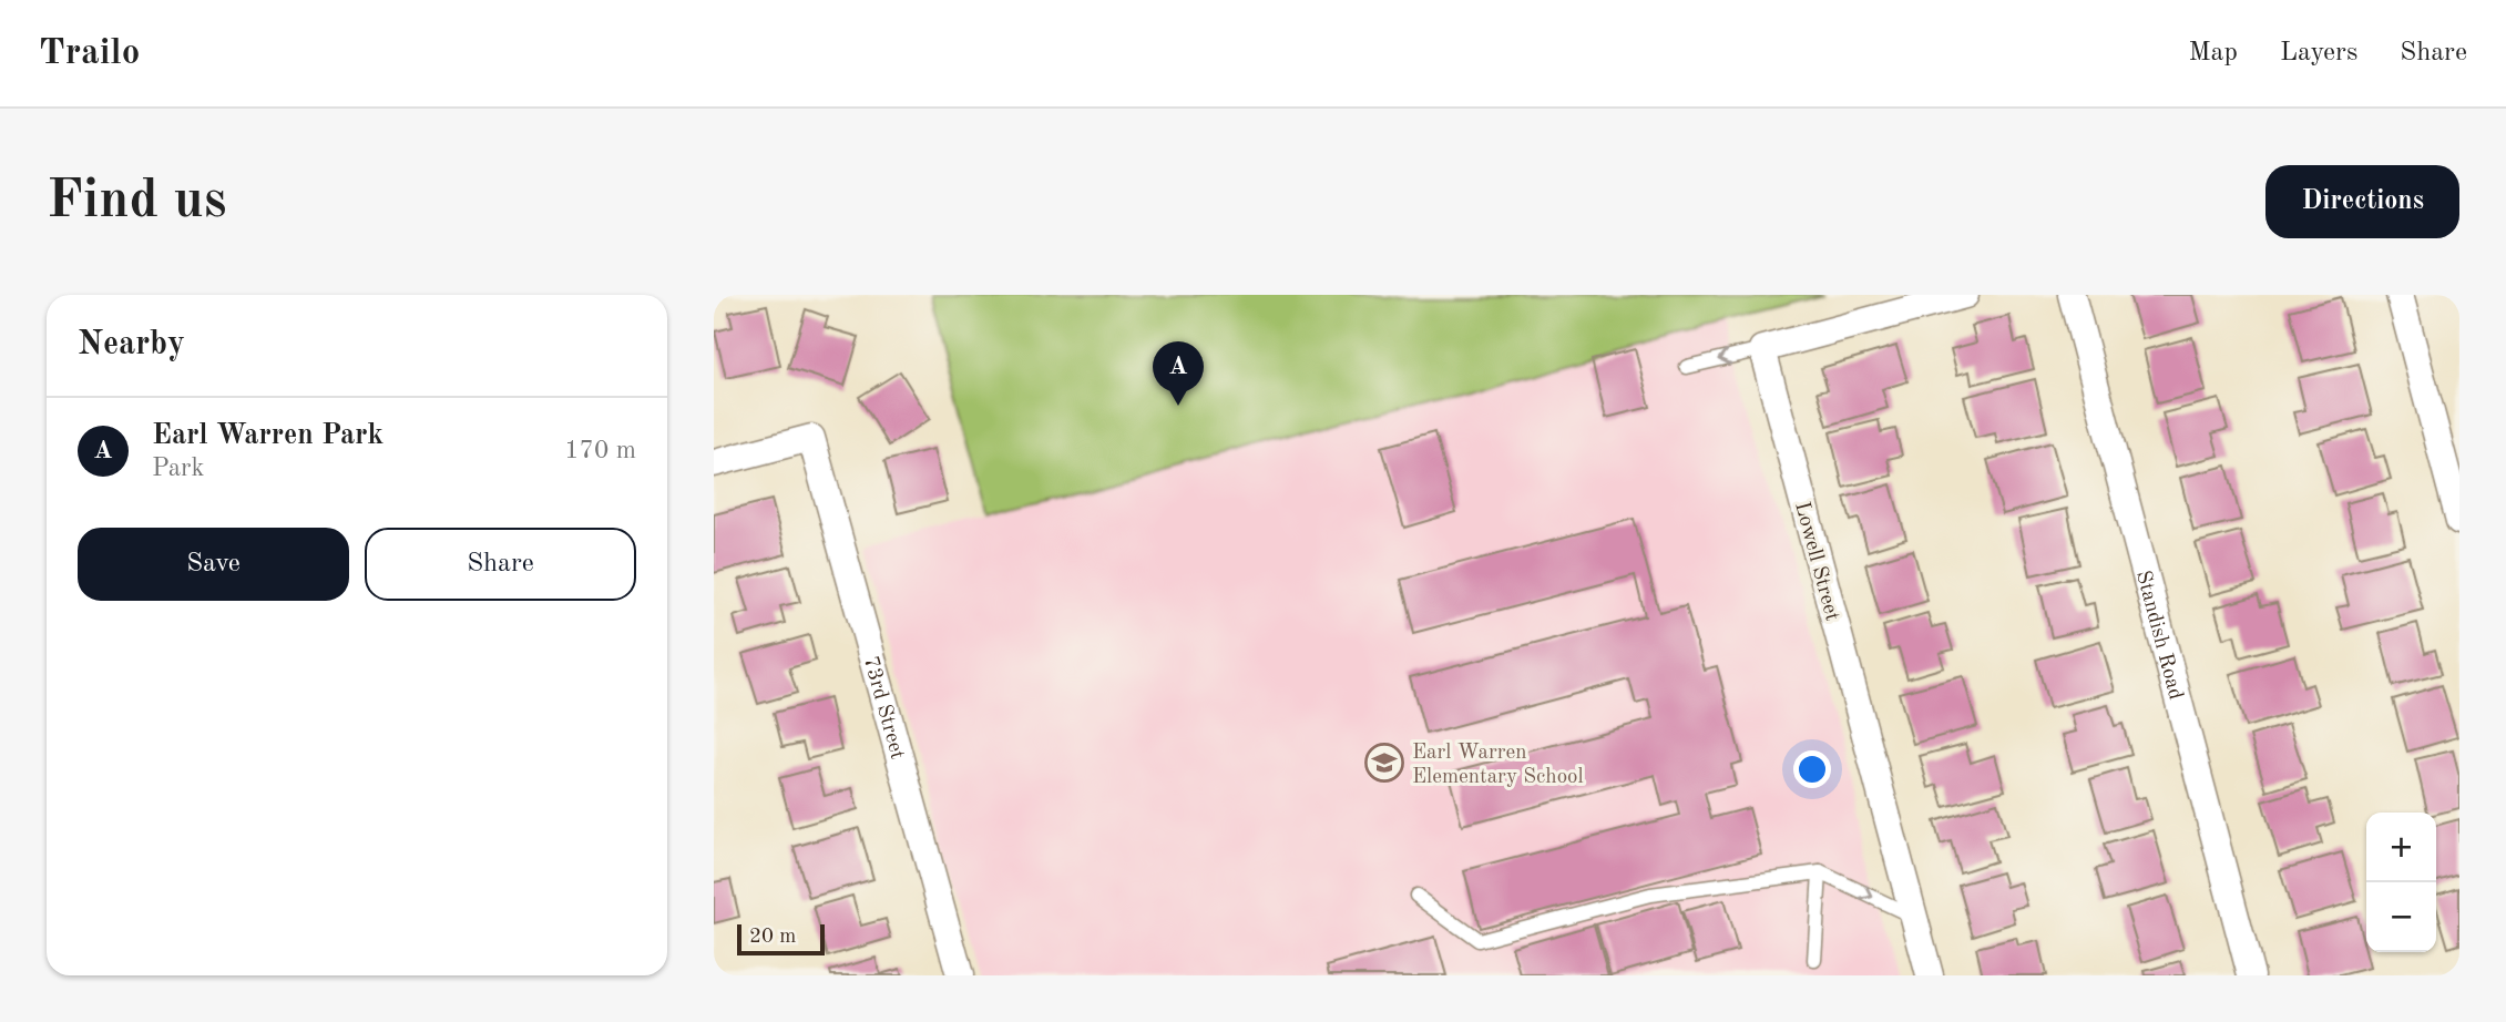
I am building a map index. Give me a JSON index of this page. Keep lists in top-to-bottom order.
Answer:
{
  "streets": {
    "street": ["Lowell Street", "Standish Road", "73rd Street"]
  },
  "places": {
    "school or university": ["Earl Warren Elementary School"]
  },
  "scale_bar": "20 m",
  "page": {
    "header": "Trailo",
    "nav": ["Map", "Layers", "Share"],
    "buttons": [
      "Directions",
      ["Save", "Share"]
    ],
    "title": "Find us",
    "heading": "Nearby",
    "pins": "A",
    "list": [
      {
        "mark": "A",
        "name": "Earl Warren Park",
        "note": "Park",
        "value": "170 m"
      }
    ],
    "map_buttons": ["+", "−"],
    "scale": "20 m"
  }
}
